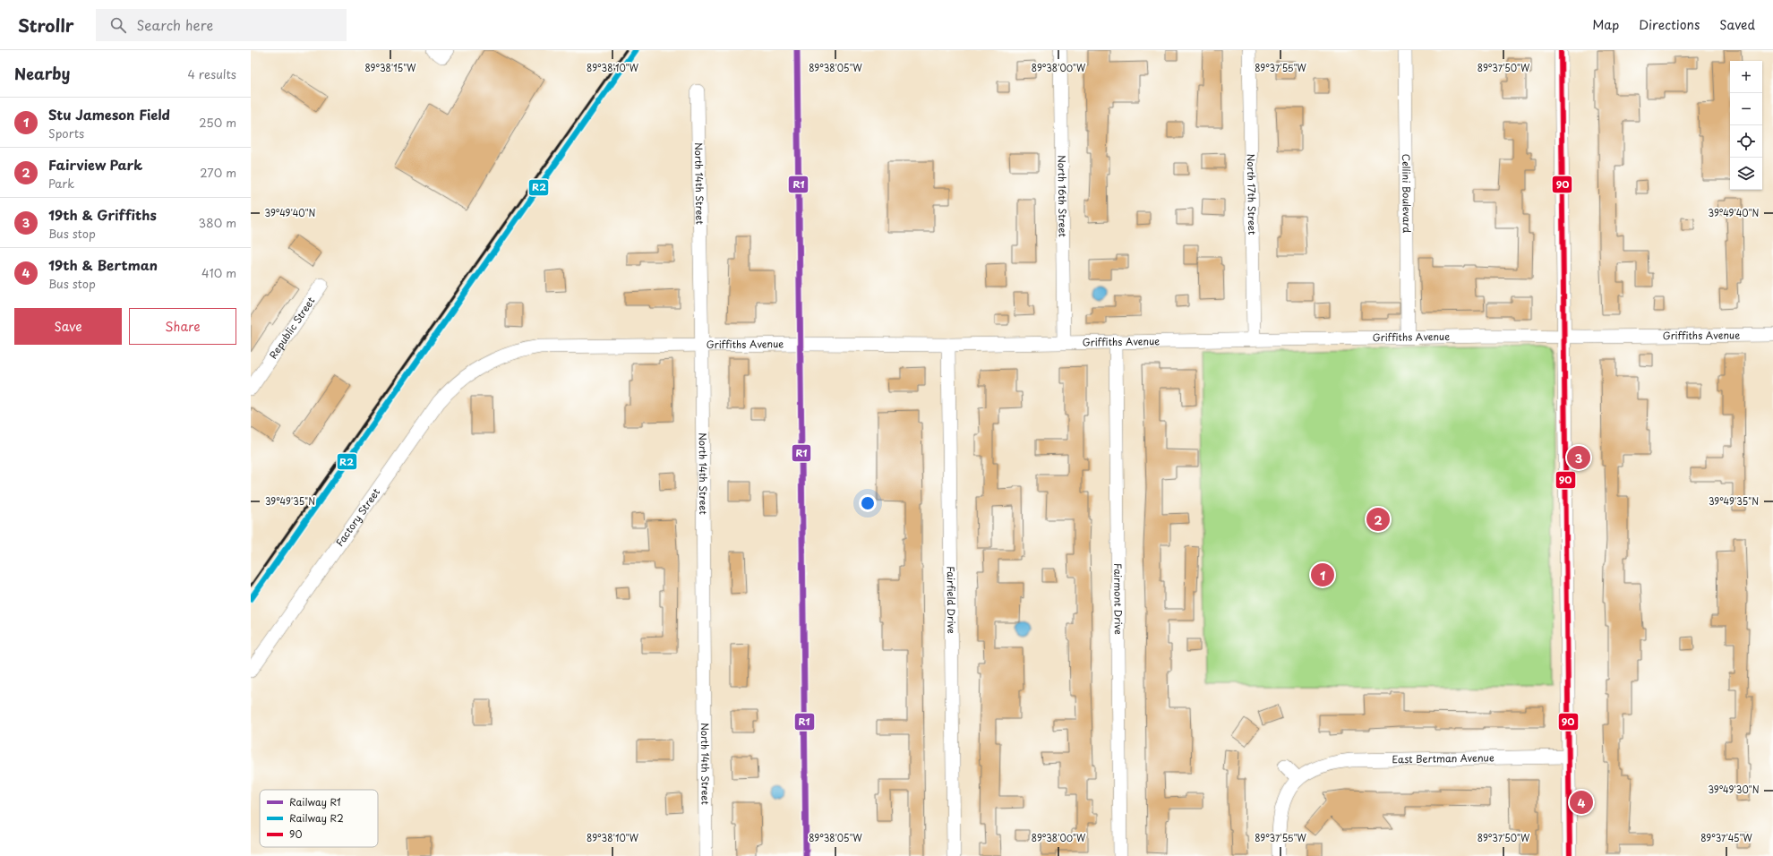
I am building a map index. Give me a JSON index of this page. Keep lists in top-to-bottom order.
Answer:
{
  "streets": {
    "street": [
      "North 14th Street",
      "Cellini Boulevard",
      "North 17th Street",
      "North 16th Street",
      "Republic Street",
      "Griffiths Avenue",
      "Factory Street",
      "Fairmont Drive",
      "Fairfield Drive",
      "East Bertman Avenue"
    ]
  },
  "crossings": [
    ["North 14th Street", "Griffiths Avenue"],
    ["Cellini Boulevard", "Griffiths Avenue"],
    ["North 17th Street", "Griffiths Avenue"],
    ["North 16th Street", "Griffiths Avenue"],
    ["Griffiths Avenue", "Factory Street"],
    ["Griffiths Avenue", "Fairmont Drive"],
    ["Griffiths Avenue", "Fairfield Drive"]
  ],
  "lines": ["rail line R1", "rail line R2", "transit line 90"],
  "legend": ["Railway R1", "Railway R2", "90"],
  "page": {
    "header": "Strollr",
    "search": "Search here",
    "nav": ["Map", "Directions", "Saved"],
    "heading": ["Nearby", "4 results"],
    "map_buttons": ["+", "−"],
    "list": [
      {
        "mark": "1",
        "name": "Stu Jameson Field",
        "note": "Sports",
        "value": "250 m"
      },
      {
        "mark": "2",
        "name": "Fairview Park",
        "note": "Park",
        "value": "270 m"
      },
      {
        "mark": "3",
        "name": "19th & Griffiths",
        "note": "Bus stop",
        "value": "380 m"
      },
      {
        "mark": "4",
        "name": "19th & Bertman",
        "note": "Bus stop",
        "value": "410 m"
      }
    ],
    "buttons": ["Save", "Share"],
    "pins": [
      "3",
      "2",
      "1",
      "4"
    ]
  },
  "coordinates": [
    "89°38'15\"W",
    "89°38'10\"W",
    "89°38'05\"W",
    "89°38'00\"W",
    "89°37'55\"W",
    "89°37'50\"W",
    "39°49'40\"N",
    "39°49'35\"N",
    "39°49'30\"N",
    "89°37'45\"W"
  ]
}
